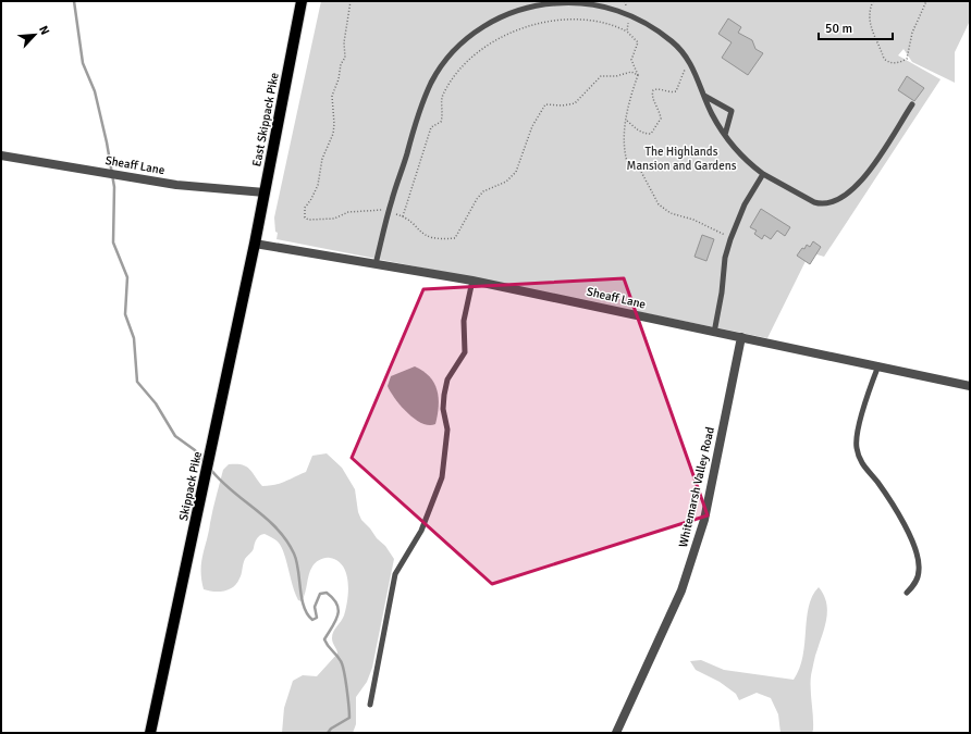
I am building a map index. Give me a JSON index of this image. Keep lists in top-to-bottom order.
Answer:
{
  "streets": {
    "main road": ["East Skippack Pike", "Skippack Pike"],
    "street": ["Sheaff Lane", "Whitemarsh Valley Road"]
  },
  "crossings": [
    ["East Skippack Pike", "Sheaff Lane"],
    ["East Skippack Pike", "Skippack Pike"],
    ["Sheaff Lane", "Skippack Pike"],
    ["Sheaff Lane", "Whitemarsh Valley Road"]
  ],
  "parks": ["The Highlands Mansion and Gardens"],
  "scale_bar": "50 m",
  "north": "top right"
}
